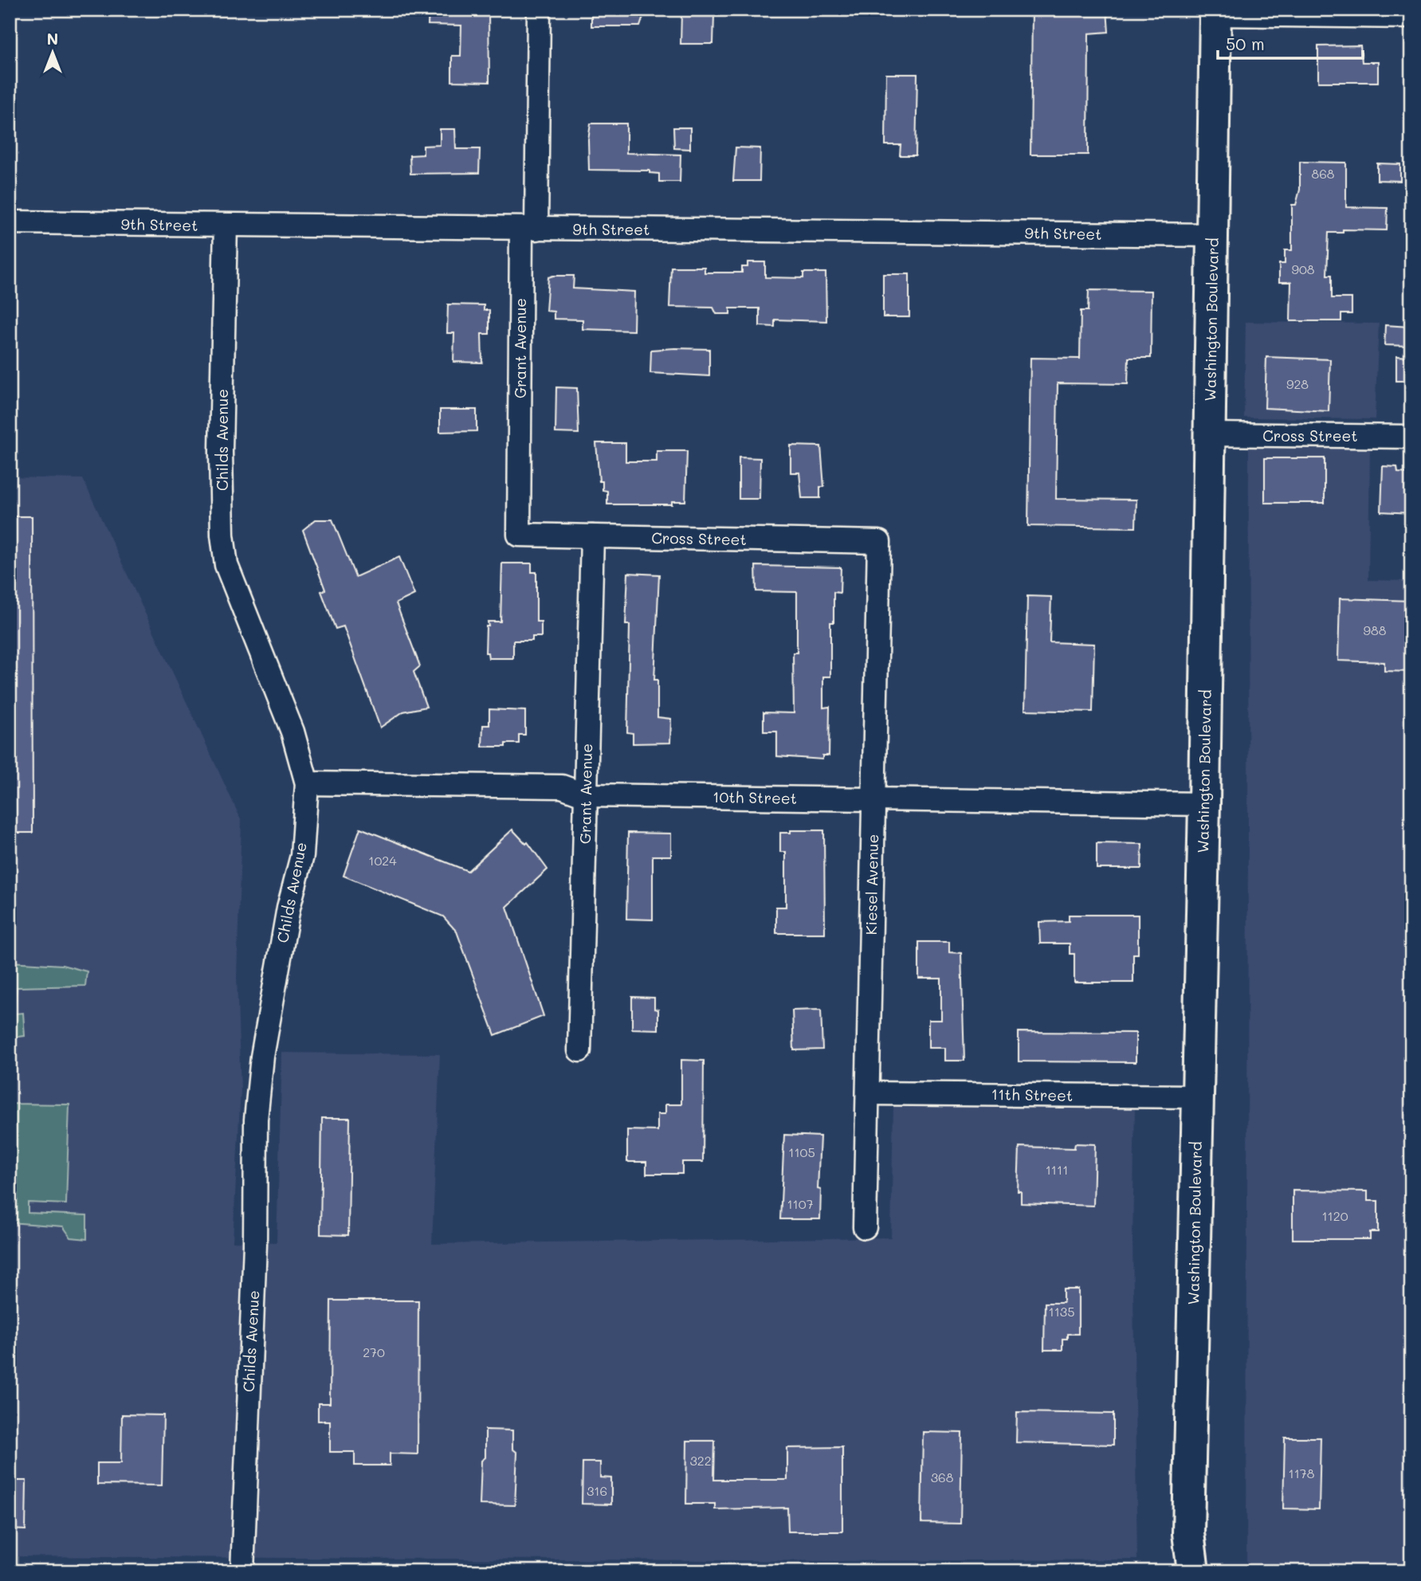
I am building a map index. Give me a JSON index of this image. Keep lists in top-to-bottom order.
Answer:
{
  "streets": {
    "main road": ["Washington Boulevard"],
    "street": [
      "9th Street",
      "Grant Avenue",
      "Cross Street",
      "Childs Avenue",
      "10th Street",
      "Kiesel Avenue",
      "11th Street"
    ]
  },
  "crossings": [
    ["9th Street", "Washington Boulevard"],
    ["9th Street", "Grant Avenue"],
    ["9th Street", "Childs Avenue"],
    ["Washington Boulevard", "Cross Street"],
    ["Washington Boulevard", "10th Street"],
    ["Washington Boulevard", "11th Street"],
    ["Grant Avenue", "Cross Street"],
    ["Grant Avenue", "10th Street"],
    ["Cross Street", "Kiesel Avenue"],
    ["Childs Avenue", "10th Street"],
    ["10th Street", "Kiesel Avenue"],
    ["Kiesel Avenue", "11th Street"]
  ],
  "house_numbers": [
    "868",
    "908",
    "928",
    "988",
    "1024",
    "1105",
    "1111",
    "1107",
    "1120",
    "1135",
    "270",
    "322",
    "1178",
    "368",
    "316"
  ],
  "scale_bar": "50 m",
  "north": "top"
}
